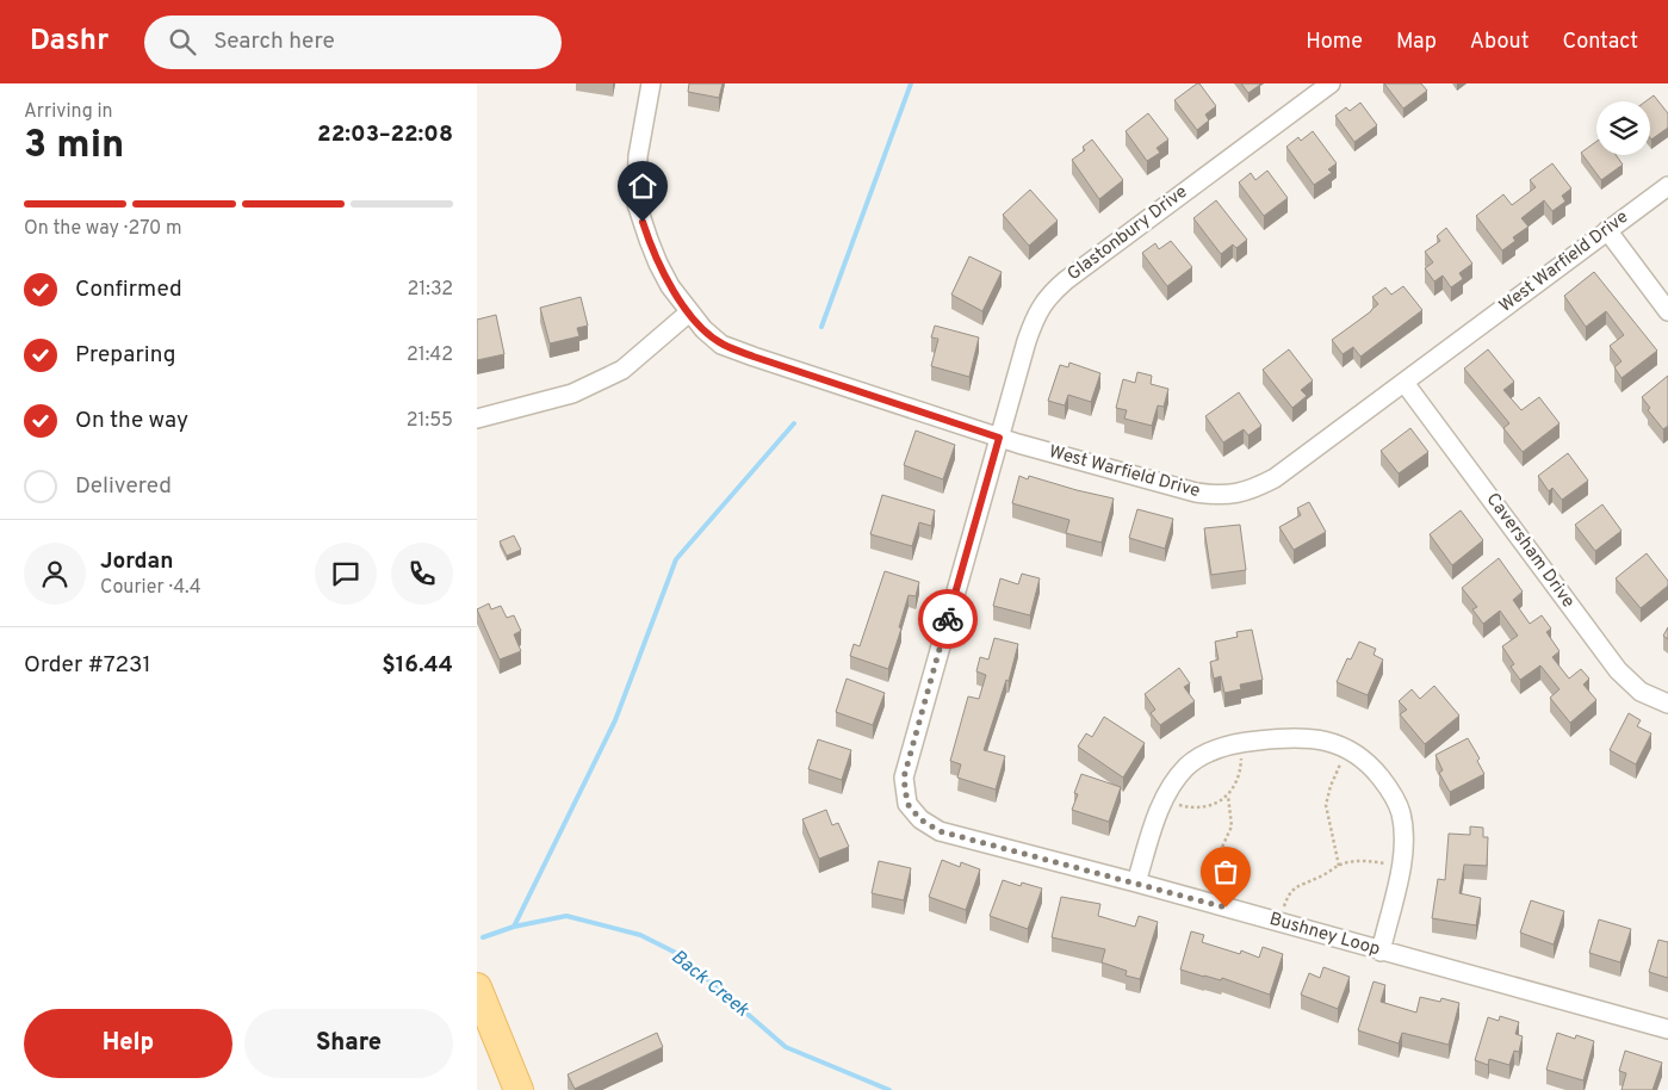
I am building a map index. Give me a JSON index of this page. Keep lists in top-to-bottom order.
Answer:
{
  "streets": {
    "street": [
      "Glastonbury Drive",
      "West Warfield Drive",
      "Caversham Drive",
      "Bushney Loop"
    ]
  },
  "crossings": [
    ["Glastonbury Drive", "West Warfield Drive"],
    ["Glastonbury Drive", "Bushney Loop"],
    ["West Warfield Drive", "Caversham Drive"],
    ["West Warfield Drive", "Bushney Loop"]
  ],
  "water": ["Back Creek"],
  "page": {
    "header": "Dashr",
    "search": "Search here",
    "nav": [
      "Home",
      "Map",
      "About",
      "Contact"
    ],
    "heading": ["3 min", "Arriving in", "22:03–22:08"],
    "panel": [
      "Jordan",
      "Courier · 4.4",
      "Order #7231",
      "$16.44"
    ],
    "bar": "On the way · 270 m",
    "list": [
      ["Confirmed", "21:32"],
      ["Preparing", "21:42"],
      ["On the way", "21:55"],
      "Delivered"
    ],
    "buttons": ["Help", "Share"]
  }
}
